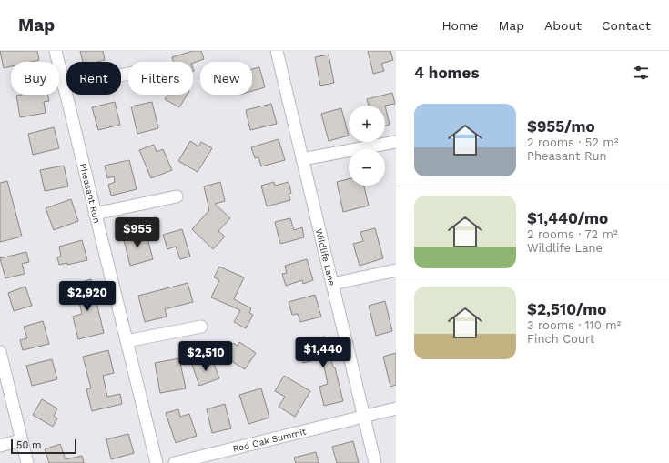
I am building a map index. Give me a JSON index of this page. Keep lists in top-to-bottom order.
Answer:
{
  "streets": {
    "street": ["Pheasant Run", "Wildlife Lane", "Red Oak Summit"]
  },
  "crossings": [
    ["Wildlife Lane", "Red Oak Summit"]
  ],
  "scale_bar": "50 m",
  "page": {
    "header": "Map",
    "nav": [
      "Home",
      "Map",
      "About",
      "Contact"
    ],
    "heading": "4 homes",
    "chip": [
      "Buy",
      "Rent",
      "Filters",
      "New"
    ],
    "list": [
      {
        "name": "$955/mo",
        "note": "2 rooms · 52 m² · Pheasant Run"
      },
      {
        "name": "$1,440/mo",
        "note": "2 rooms · 72 m² · Wildlife Lane"
      },
      {
        "name": "$2,510/mo",
        "note": "3 rooms · 110 m² · Finch Court"
      }
    ],
    "map_buttons": ["+", "−"],
    "price": [
      "$955",
      "$2,920",
      "$1,440",
      "$2,510"
    ],
    "scale": "50 m"
  }
}
